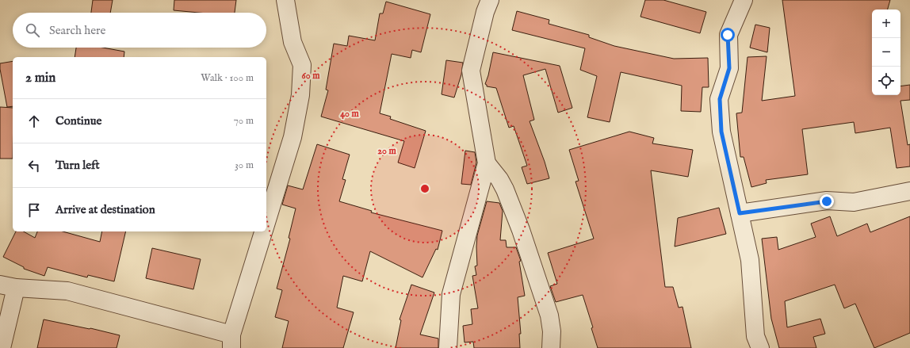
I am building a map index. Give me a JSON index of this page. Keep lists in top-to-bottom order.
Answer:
{
  "page": {
    "map_buttons": ["+", "−"],
    "search": "Search here",
    "heading": ["2 min", "Walk · 100 m"],
    "list": [
      ["Continue", "70 m"],
      ["Turn left", "30 m"],
      "Arrive at destination"
    ]
  },
  "rings": ["60 m", "40 m", "20 m"]
}
